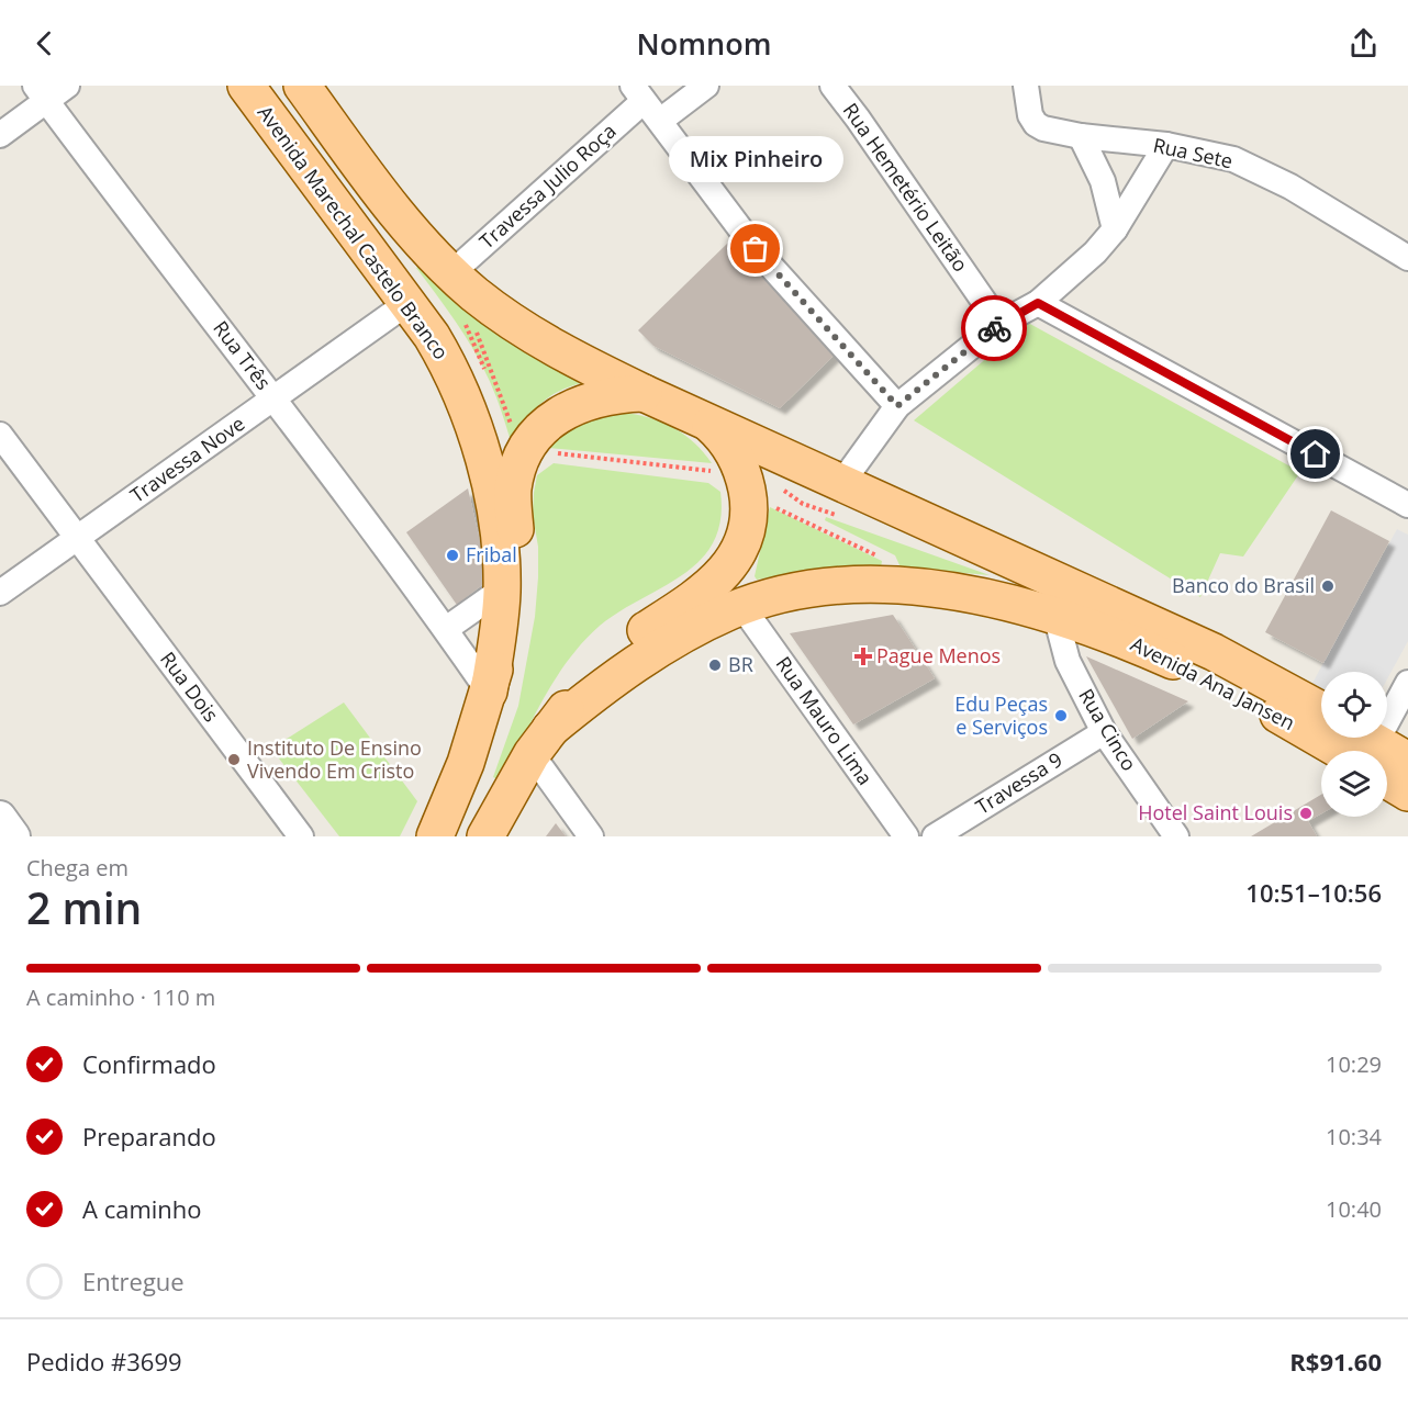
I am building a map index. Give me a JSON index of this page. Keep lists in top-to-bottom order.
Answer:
{
  "streets": {
    "main road": ["Avenida Marechal Castelo Branco", "Avenida Ana Jansen"],
    "street": [
      "Rua Sete",
      "Travessa Julio Roça",
      "Rua Hemetério Leitão",
      "Rua Três",
      "Travessa Nove",
      "Rua Dois",
      "Rua Mauro Lima",
      "Rua Cinco",
      "Travessa 9"
    ]
  },
  "crossings": [
    ["Avenida Marechal Castelo Branco", "Rua Três"],
    ["Avenida Marechal Castelo Branco", "Travessa Nove"],
    ["Rua Três", "Travessa Nove"],
    ["Travessa Nove", "Rua Dois"],
    ["Avenida Ana Jansen", "Rua Mauro Lima"],
    ["Avenida Ana Jansen", "Rua Cinco"],
    ["Rua Cinco", "Travessa 9"]
  ],
  "places": {
    "other": [
      "Mix Pinheiro",
      "Fribal",
      "Banco do Brasil",
      "BR",
      "Edu Peças e Serviços",
      "Instituto De Ensino Vivendo Em Cristo",
      "Hotel Saint Louis"
    ],
    "health": ["Pague Menos"]
  },
  "page": {
    "header": "Nomnom",
    "bubble": "Mix Pinheiro",
    "heading": ["2 min", "Chega em", "10:51–10:56"],
    "panel": ["Pedido #3699", "R$91.60"],
    "bar": "A caminho · 110 m",
    "list": [
      ["Confirmado", "10:29"],
      ["Preparando", "10:34"],
      ["A caminho", "10:40"],
      "Entregue"
    ]
  }
}
